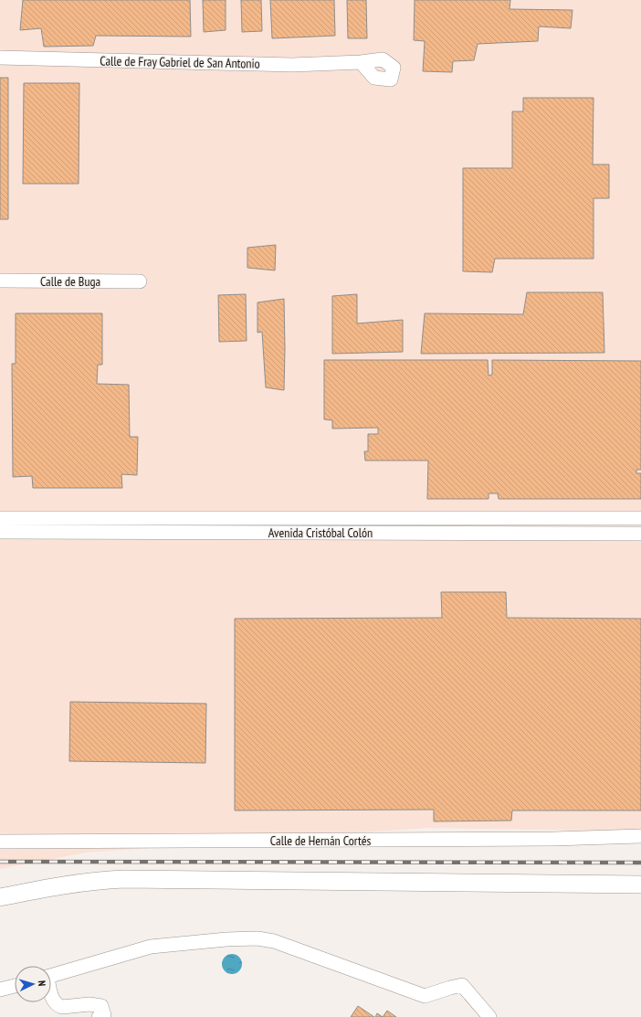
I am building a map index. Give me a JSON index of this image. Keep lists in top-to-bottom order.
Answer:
{
  "streets": {
    "street": [
      "Calle de Fray Gabriel de San Antonio",
      "Calle de Buga",
      "Avenida Cristóbal Colón",
      "Calle de Hernán Cortés"
    ]
  },
  "north": "right"
}
